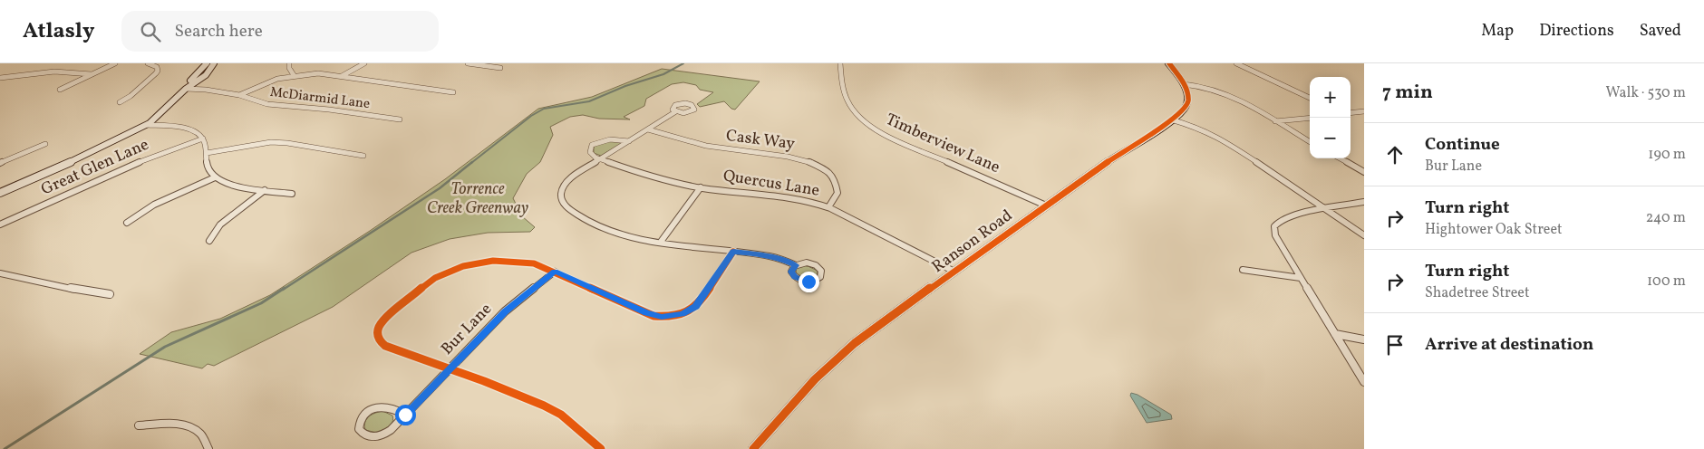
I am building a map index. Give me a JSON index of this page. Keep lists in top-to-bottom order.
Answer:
{
  "streets": {
    "street": [
      "McDiarmid Lane",
      "Cask Way",
      "Timberview Lane",
      "Great Glen Lane",
      "Quercus Lane",
      "Ranson Road",
      "Bur Lane"
    ]
  },
  "crossings": [
    ["Cask Way", "Quercus Lane"],
    ["Timberview Lane", "Ranson Road"],
    ["Quercus Lane", "Ranson Road"]
  ],
  "parks": ["Torrence Creek Greenway"],
  "page": {
    "header": "Atlasly",
    "search": "Search here",
    "nav": ["Map", "Directions", "Saved"],
    "heading": ["7 min", "Walk · 530 m"],
    "map_buttons": ["+", "−"],
    "list": [
      ["Continue", "Bur Lane", "190 m"],
      ["Turn right", "Hightower Oak Street", "240 m"],
      ["Turn right", "Shadetree Street", "100 m"],
      "Arrive at destination"
    ]
  }
}
